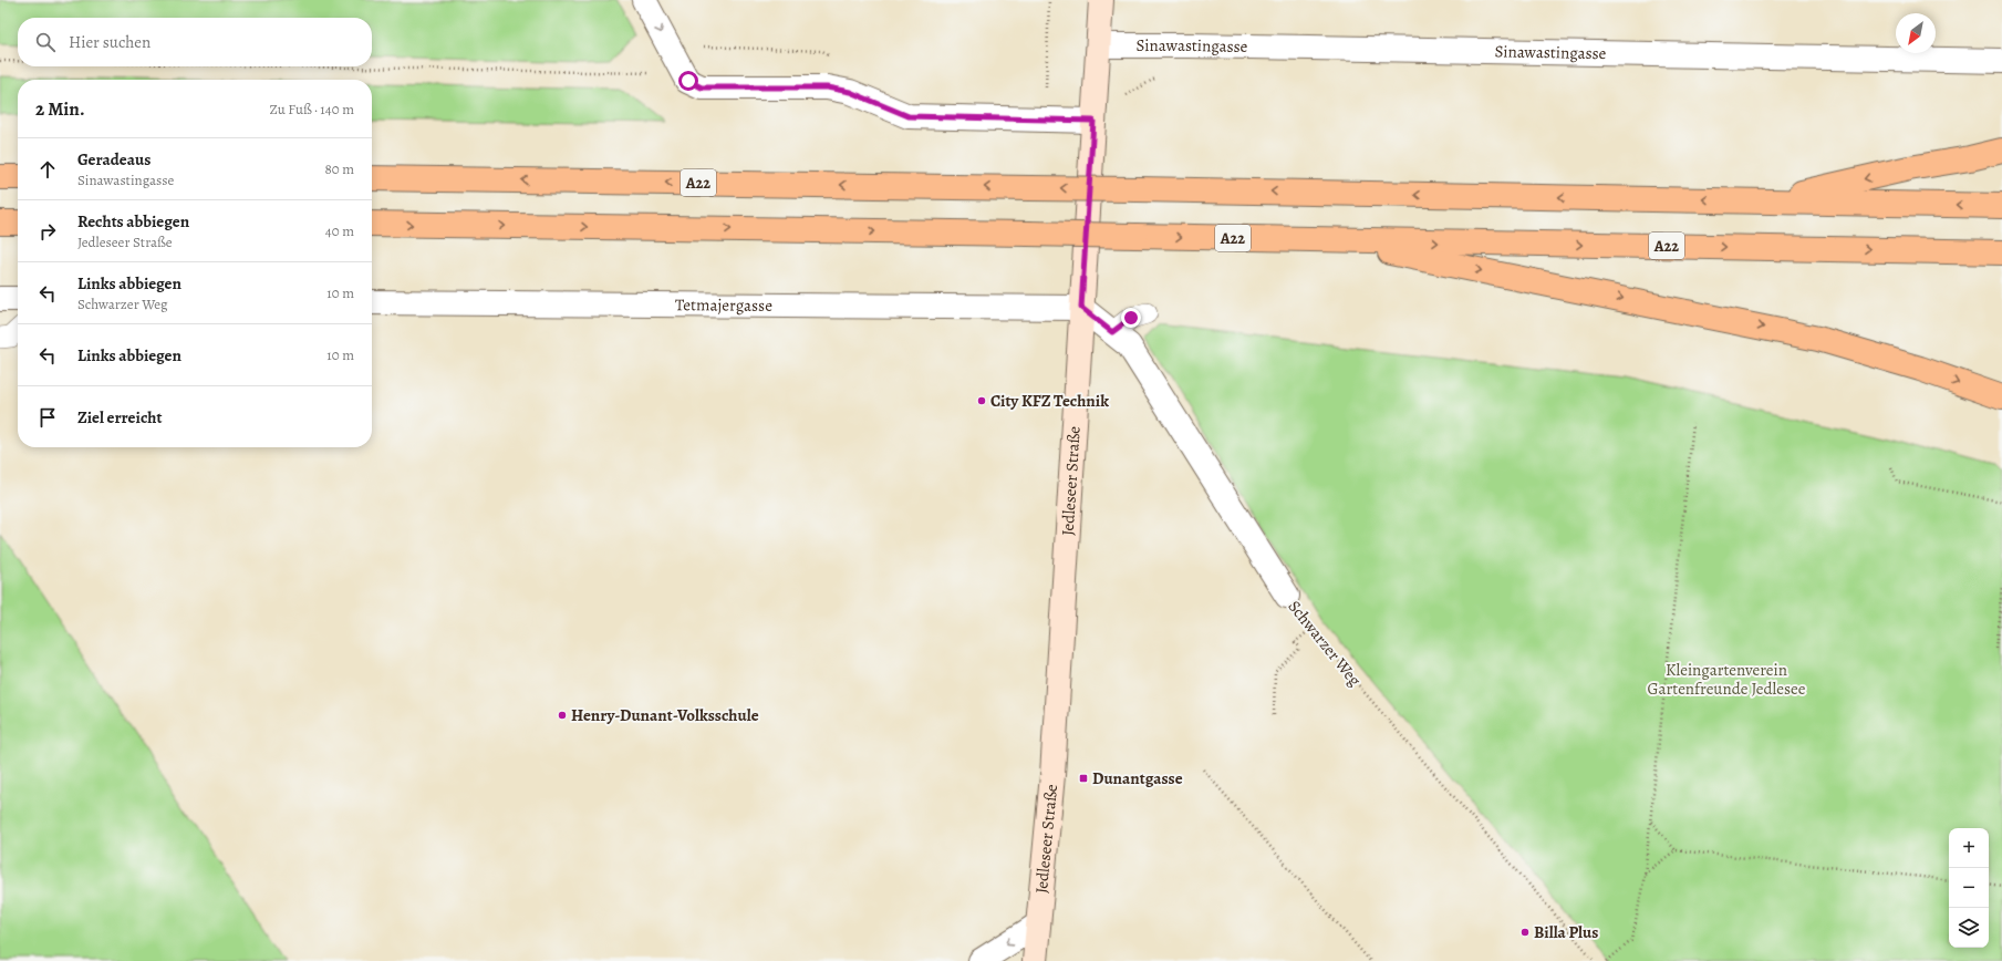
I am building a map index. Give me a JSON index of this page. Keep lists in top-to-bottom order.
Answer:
{
  "streets": {
    "highway": ["A22"],
    "street": [
      "Sinawastingasse",
      "Tetmajergasse",
      "Jedleseer Straße",
      "Schwarzer Weg"
    ]
  },
  "crossings": [
    ["Sinawastingasse", "Jedleseer Straße"],
    ["Tetmajergasse", "Jedleseer Straße"],
    ["Tetmajergasse", "Schwarzer Weg"],
    ["Jedleseer Straße", "Schwarzer Weg"]
  ],
  "parks": ["Kleingartenverein Gartenfreunde Jedlesee"],
  "places": {
    "other": ["City KFZ Technik", "Henry-Dunant-Volksschule", "Billa Plus"],
    "transit": ["Dunantgasse"]
  },
  "north": "bottom left",
  "page": {
    "search": "Hier suchen",
    "heading": ["2 Min.", "Zu Fuß · 140 m"],
    "list": [
      ["Geradeaus", "Sinawastingasse", "80 m"],
      ["Rechts abbiegen", "Jedleseer Straße", "40 m"],
      ["Links abbiegen", "Schwarzer Weg", "10 m"],
      ["Links abbiegen", "10 m"],
      "Ziel erreicht"
    ],
    "map_buttons": ["+", "−"]
  }
}
